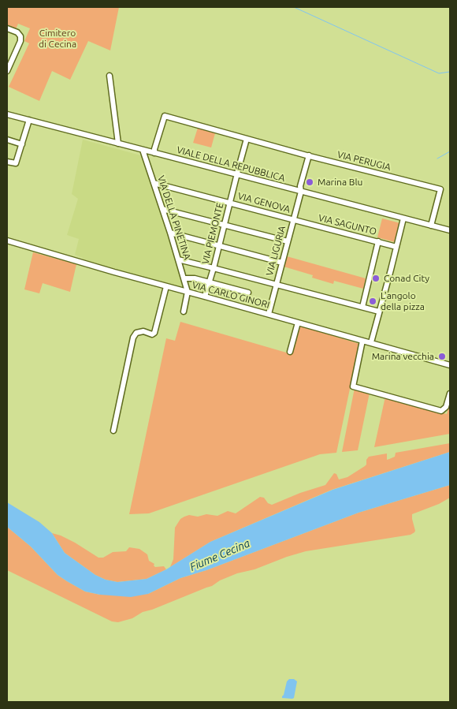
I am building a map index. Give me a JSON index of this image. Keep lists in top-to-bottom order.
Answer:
{
  "streets": {
    "street": [
      "VIA PERUGIA",
      "VIALE DELLA REPUBBLICA",
      "VIA GENOVA",
      "VIA DELLA PINETINA",
      "VIA SAGUNTO",
      "VIA PIEMONTE",
      "VIA LIGURIA",
      "VIA CARLO GINORI"
    ]
  },
  "crossings": [
    ["VIA PERUGIA", "VIALE DELLA REPUBBLICA"],
    ["VIA PERUGIA", "VIA PIEMONTE"],
    ["VIA PERUGIA", "VIA LIGURIA"],
    ["VIALE DELLA REPUBBLICA", "VIA DELLA PINETINA"],
    ["VIALE DELLA REPUBBLICA", "VIA PIEMONTE"],
    ["VIALE DELLA REPUBBLICA", "VIA LIGURIA"],
    ["VIA GENOVA", "VIA DELLA PINETINA"],
    ["VIA GENOVA", "VIA SAGUNTO"],
    ["VIA GENOVA", "VIA PIEMONTE"],
    ["VIA GENOVA", "VIA LIGURIA"],
    ["VIA DELLA PINETINA", "VIA CARLO GINORI"],
    ["VIA SAGUNTO", "VIA LIGURIA"],
    ["VIA PIEMONTE", "VIA CARLO GINORI"],
    ["VIA LIGURIA", "VIA CARLO GINORI"]
  ],
  "water": ["Fiume Cecina"],
  "parks": ["Cimitero di Cecina"],
  "places": [
    "Marina Blu",
    "Conad City",
    "L'angolo della pizza",
    "Marina vecchia"
  ]
}
